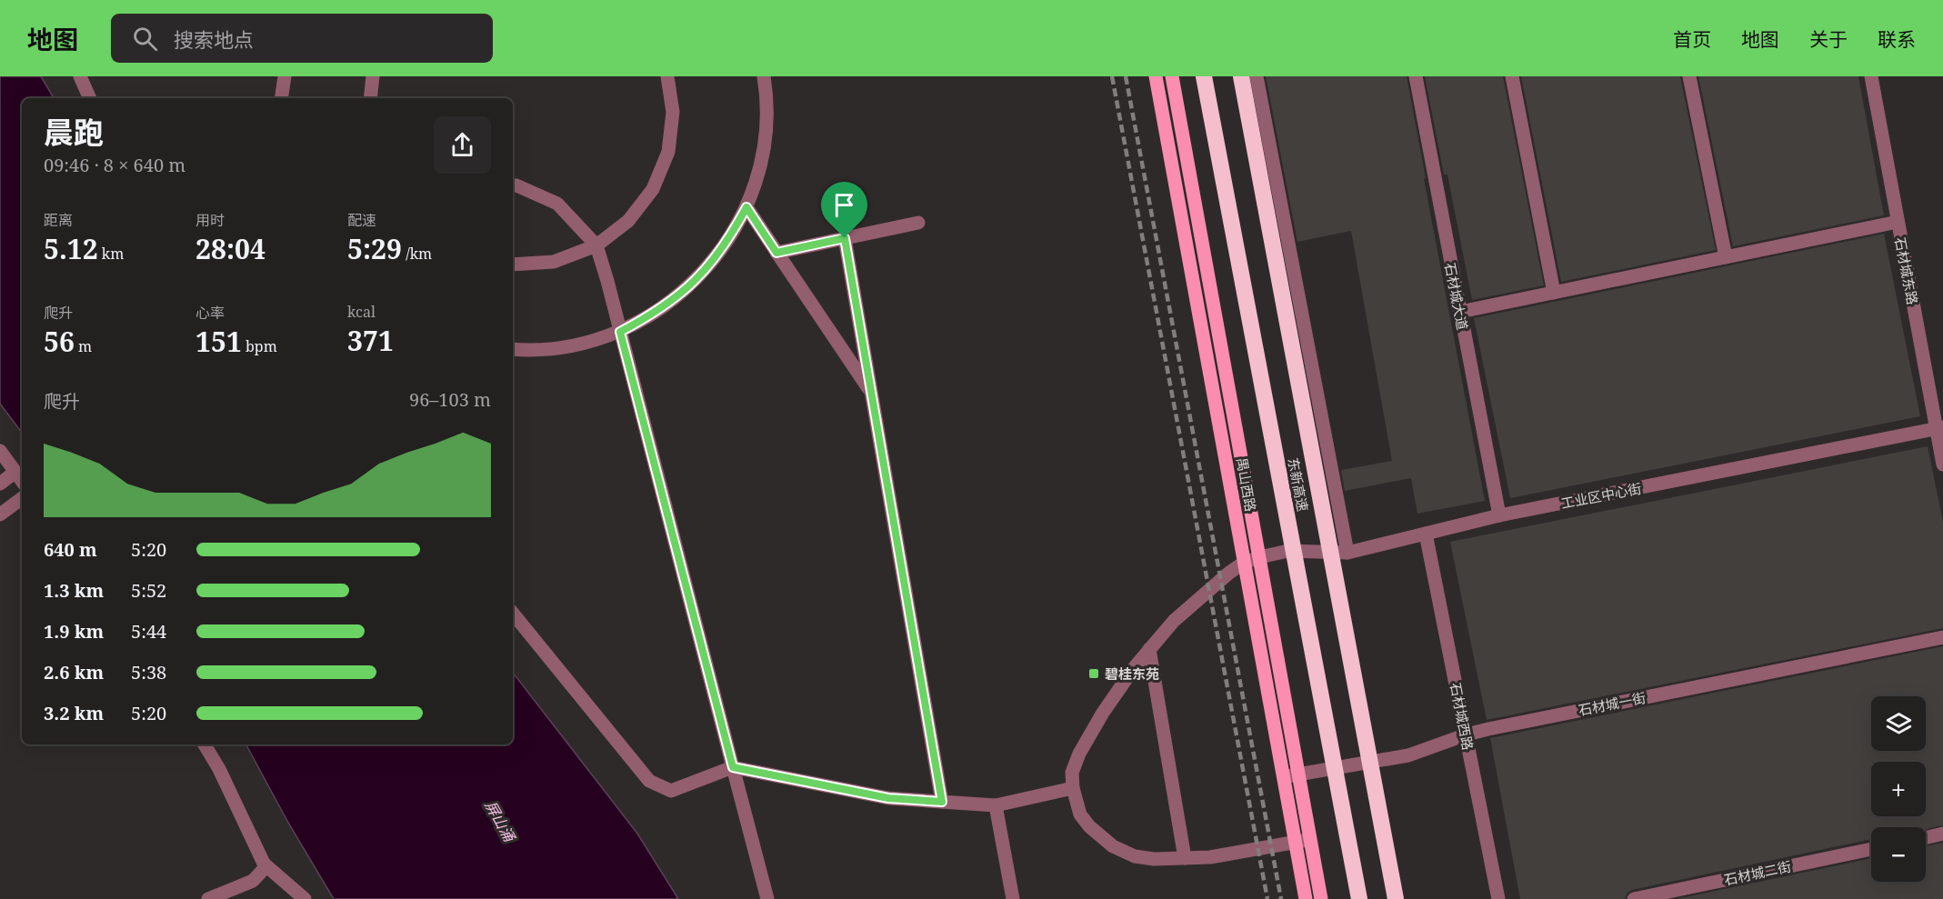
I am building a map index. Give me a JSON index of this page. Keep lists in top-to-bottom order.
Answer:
{
  "streets": {
    "highway": ["东新高速"],
    "main road": ["禺山西路"],
    "street": [
      "石材城东路",
      "石材城大道",
      "工业区中心街",
      "石材城一街",
      "石材城西路",
      "石材城二街"
    ]
  },
  "crossings": [
    ["石材城东路", "工业区中心街"],
    ["石材城大道", "工业区中心街"],
    ["禺山西路", "工业区中心街"],
    ["禺山西路", "石材城一街"],
    ["工业区中心街", "石材城西路"],
    ["石材城一街", "石材城西路"]
  ],
  "water": ["屏山涌"],
  "places": {
    "transit": ["碧桂东苑"]
  },
  "page": {
    "header": "地图",
    "search": "搜索地点",
    "nav": [
      "首页",
      "地图",
      "关于",
      "联系"
    ],
    "heading": ["晨跑", "09:46 · 8 × 640 m"],
    "stats": [
      ["距离", "5.12 km"],
      ["用时", "28:04"],
      ["配速", "5:29 /km"],
      ["爬升", "56 m"],
      ["心率", "151 bpm"],
      ["kcal", "371"]
    ],
    "chart": ["爬升", "96–103 m"],
    "list": [
      {
        "name": "640 m",
        "note": "5:20"
      },
      {
        "name": "1.3 km",
        "note": "5:52"
      },
      {
        "name": "1.9 km",
        "note": "5:44"
      },
      {
        "name": "2.6 km",
        "note": "5:38"
      },
      {
        "name": "3.2 km",
        "note": "5:20"
      }
    ],
    "map_buttons": ["+", "−"]
  }
}
